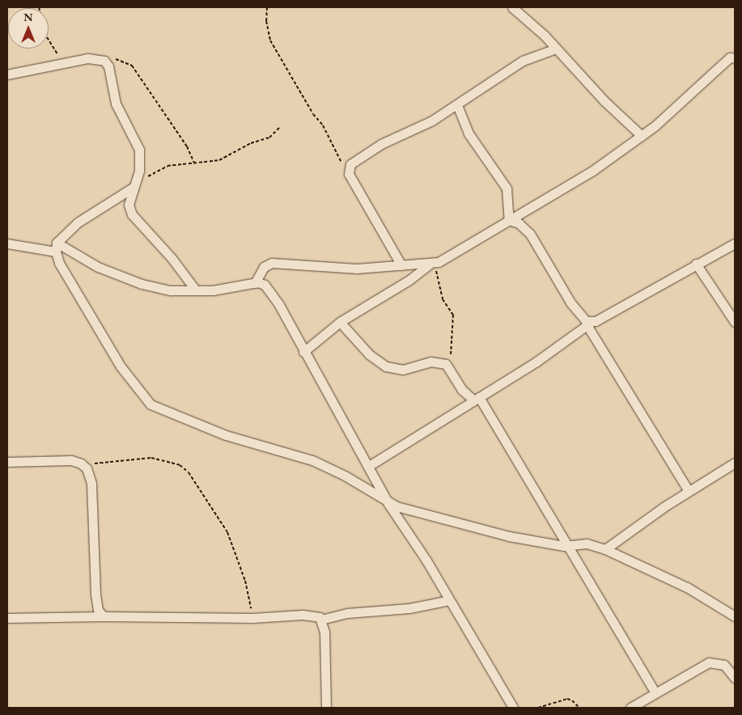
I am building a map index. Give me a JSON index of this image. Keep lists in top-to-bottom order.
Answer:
{
  "north": "top"
}
